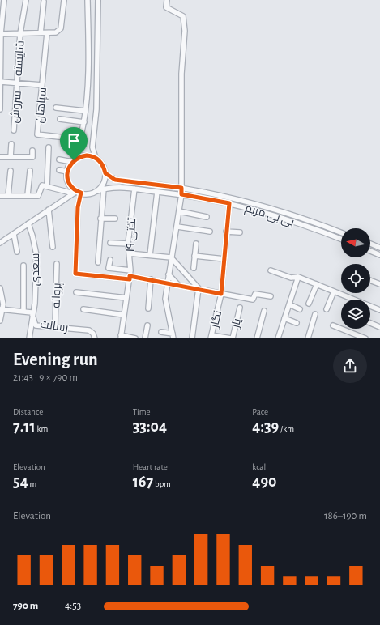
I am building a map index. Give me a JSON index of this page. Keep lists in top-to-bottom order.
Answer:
{
  "streets": {
    "street": [
      "شایسته",
      "سپاهان",
      "سروش",
      "بی بی مریم",
      "تختی ۱۹",
      "سعدی",
      "پروانه",
      "نگار",
      "یار",
      "رسالت"
    ]
  },
  "crossings": [
    ["شایسته", "سروش"],
    ["بی بی مریم", "تختی ۱۹"],
    ["بی بی مریم", "نگار"],
    ["سعدی", "رسالت"],
    ["پروانه", "رسالت"]
  ],
  "north": "left",
  "page": {
    "heading": ["Evening run", "21:43 · 9 × 790 m"],
    "stats": [
      ["Distance", "7.11 km"],
      ["Time", "33:04"],
      ["Pace", "4:39 /km"],
      ["Elevation", "54 m"],
      ["Heart rate", "167 bpm"],
      ["kcal", "490"]
    ],
    "chart": ["Elevation", "186–190 m"],
    "list": [
      {
        "name": "790 m",
        "note": "4:53"
      }
    ]
  }
}
